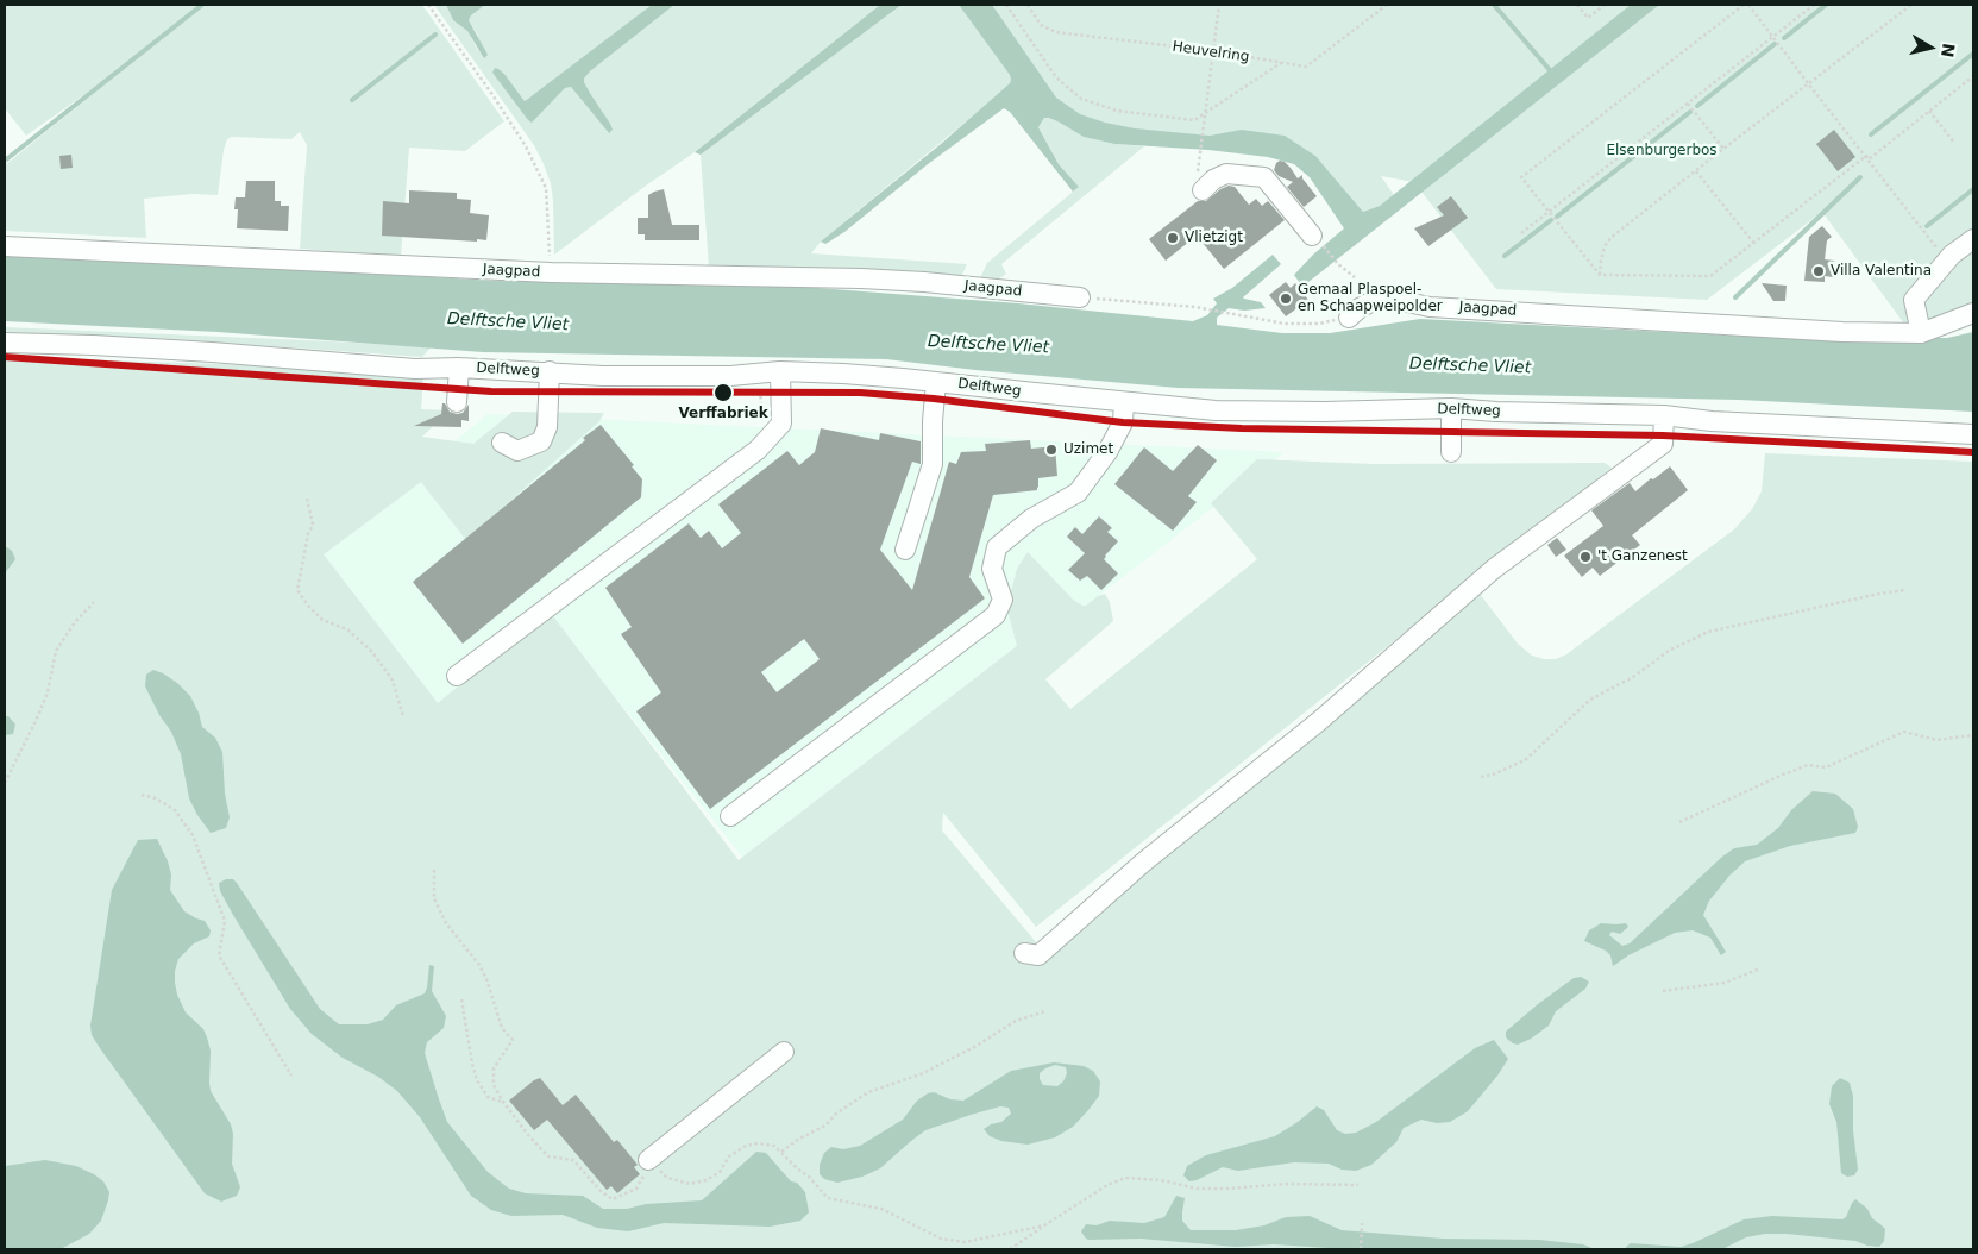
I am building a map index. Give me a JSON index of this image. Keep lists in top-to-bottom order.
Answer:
{
  "streets": {
    "street": ["Jaagpad", "Delftweg"],
    "path": ["Heuvelring"]
  },
  "water": ["Delftsche Vliet"],
  "parks": ["Elsenburgerbos"],
  "places": [
    "Vlietzigt",
    "Villa Valentina",
    "Gemaal Plaspoel- en Schaapweipolder",
    "Verffabriek",
    "Uzimet",
    "'t Ganzenest"
  ],
  "north": "right"
}
